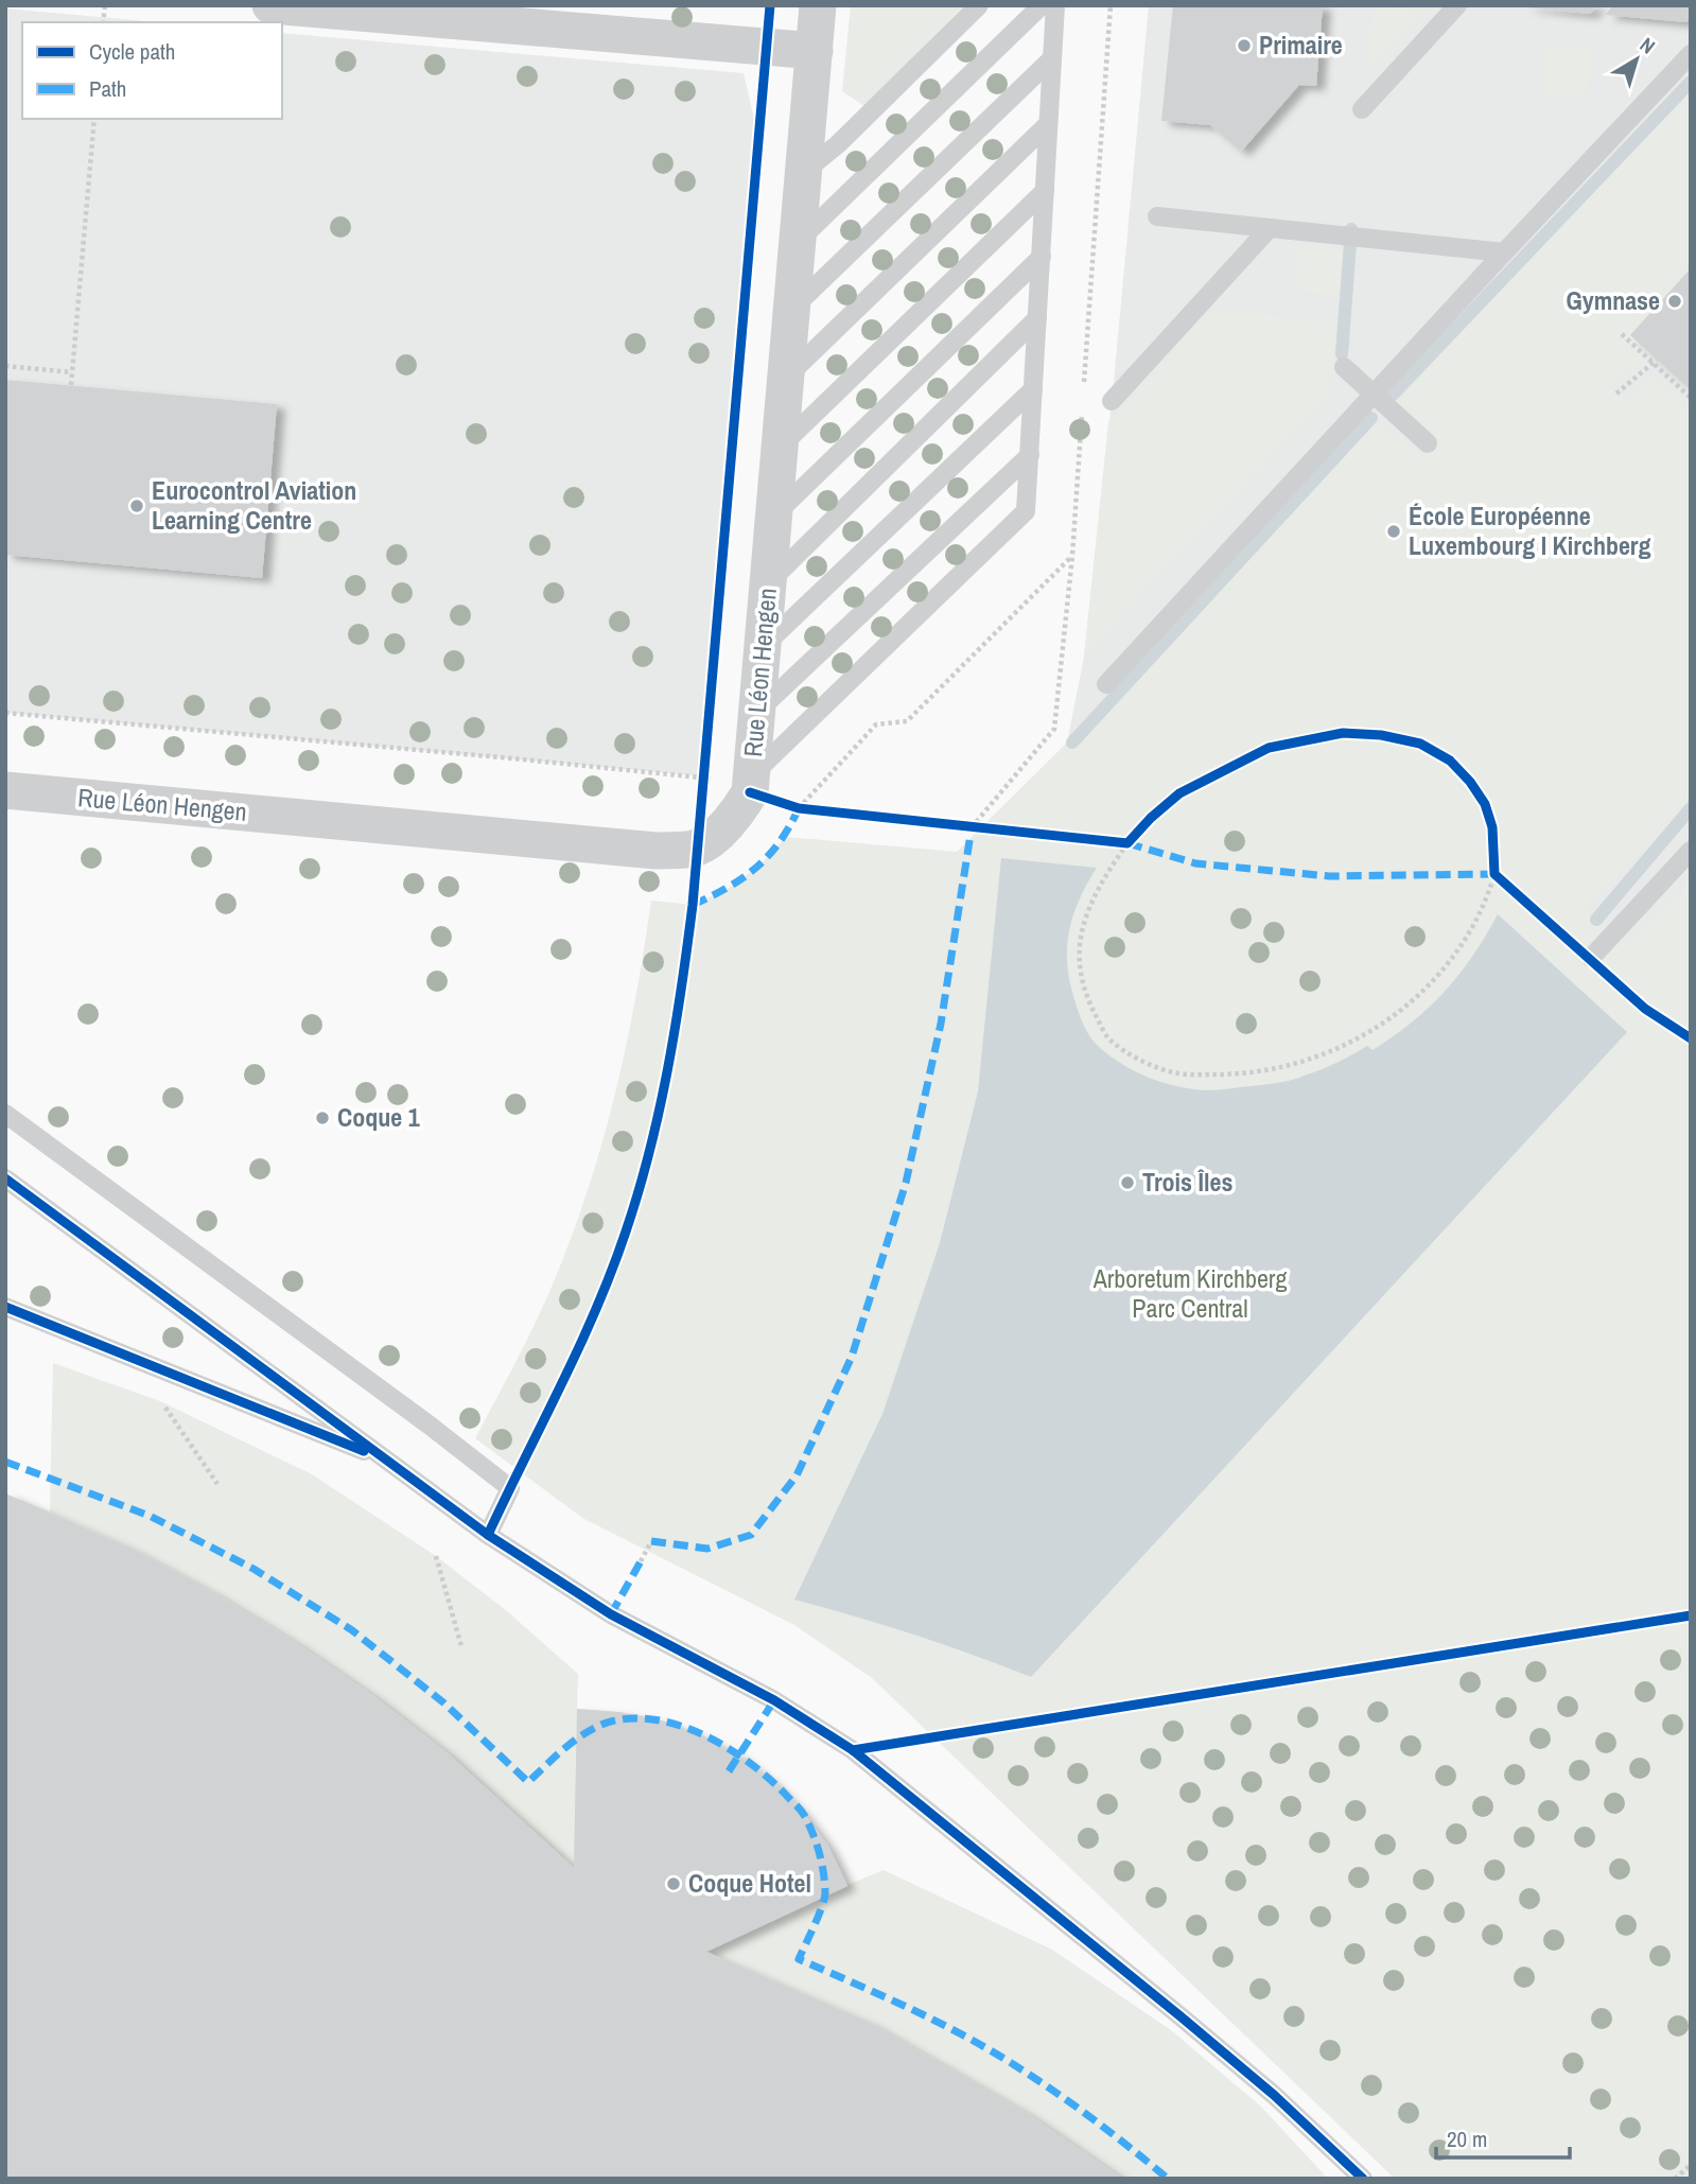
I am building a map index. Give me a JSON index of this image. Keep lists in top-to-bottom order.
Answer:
{
  "streets": {
    "street": ["Rue Léon Hengen"]
  },
  "parks": ["Arboretum Kirchberg Parc Central"],
  "places": [
    "Primaire",
    "Gymnase",
    "Eurocontrol Aviation Learning Centre",
    "École Européenne Luxembourg I Kirchberg",
    "Coque 1",
    "Trois Îles",
    "Coque Hotel"
  ],
  "legend": ["Cycle path", "Path"],
  "scale_bar": "20 m",
  "north": "top right"
}
